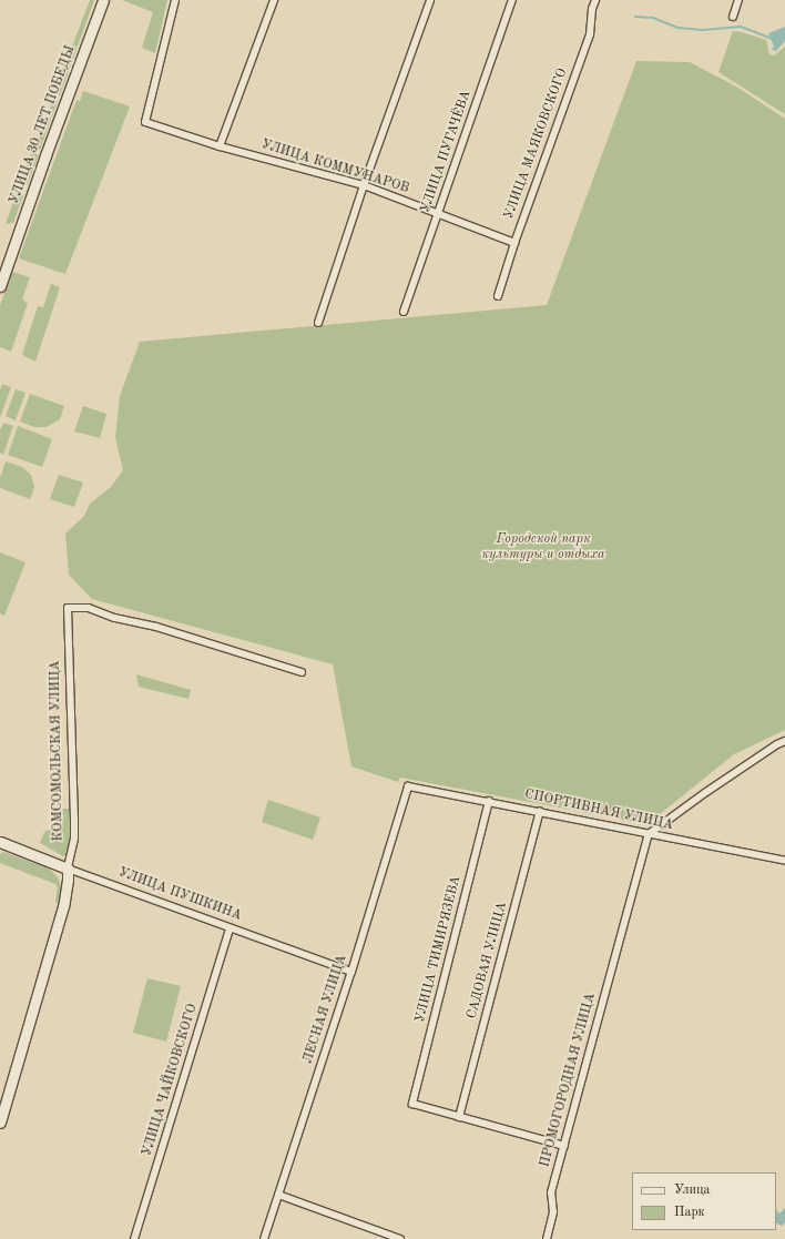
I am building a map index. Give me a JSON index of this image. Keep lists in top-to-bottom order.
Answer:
{
  "streets": {
    "main road": ["УЛИЦА 30 ЛЕТ ПОБЕДЫ", "КОМСОМОЛЬСКАЯ УЛИЦА", "УЛИЦА ПУШКИНА"],
    "street": [
      "УЛИЦА МАЯКОВСКОГО",
      "УЛИЦА ПУГАЧЁВА",
      "УЛИЦА КОММУНАРОВ",
      "СПОРТИВНАЯ УЛИЦА",
      "УЛИЦА ТИМИРЯЗЕВА",
      "САДОВАЯ УЛИЦА",
      "ЛЕСНАЯ УЛИЦА",
      "УЛИЦА ЧАЙКОВСКОГО",
      "ПРОМОГОРОДНАЯ УЛИЦА"
    ]
  },
  "crossings": [
    ["УЛИЦА МАЯКОВСКОГО", "УЛИЦА КОММУНАРОВ"],
    ["УЛИЦА ПУГАЧЁВА", "УЛИЦА КОММУНАРОВ"],
    ["КОМСОМОЛЬСКАЯ УЛИЦА", "УЛИЦА ПУШКИНА"],
    ["СПОРТИВНАЯ УЛИЦА", "УЛИЦА ТИМИРЯЗЕВА"],
    ["СПОРТИВНАЯ УЛИЦА", "САДОВАЯ УЛИЦА"],
    ["СПОРТИВНАЯ УЛИЦА", "ЛЕСНАЯ УЛИЦА"],
    ["СПОРТИВНАЯ УЛИЦА", "ПРОМОГОРОДНАЯ УЛИЦА"],
    ["УЛИЦА ПУШКИНА", "ЛЕСНАЯ УЛИЦА"],
    ["УЛИЦА ПУШКИНА", "УЛИЦА ЧАЙКОВСКОГО"],
    ["УЛИЦА ТИМИРЯЗЕВА", "САДОВАЯ УЛИЦА"]
  ],
  "parks": ["Городской парк культуры и отдыха"],
  "legend": ["Улица", "Парк"]
}
